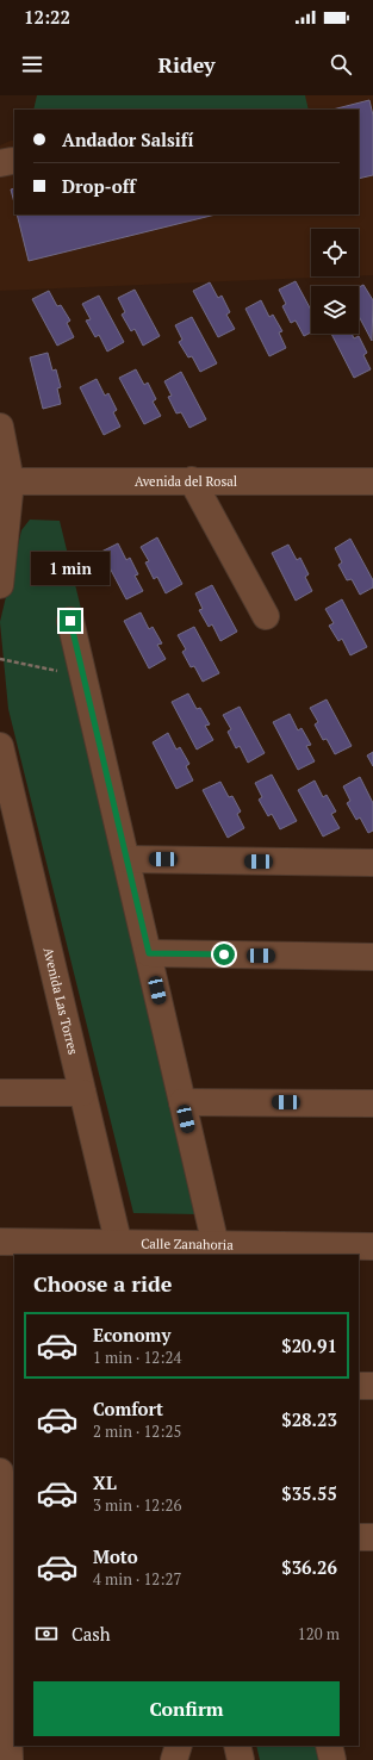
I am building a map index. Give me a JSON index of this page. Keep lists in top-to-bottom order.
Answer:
{
  "streets": {
    "street": ["Avenida del Rosal", "Avenida Las Torres", "Calle Zanahoria"]
  },
  "crossings": [
    ["Avenida Las Torres", "Calle Zanahoria"]
  ],
  "page": {
    "status": "12:22",
    "header": "Ridey",
    "banner": ["Andador Salsifí", "Drop-off"],
    "bubble": "1 min",
    "heading": "Choose a ride",
    "list": [
      {
        "name": "Economy",
        "note": "1 min · 12:24",
        "value": "$20.91"
      },
      {
        "name": "Comfort",
        "note": "2 min · 12:25",
        "value": "$28.23"
      },
      {
        "name": "XL",
        "note": "3 min · 12:26",
        "value": "$35.55"
      },
      {
        "name": "Moto",
        "note": "4 min · 12:27",
        "value": "$36.26"
      }
    ],
    "pay": ["Cash", "120 m"],
    "buttons": "Confirm"
  }
}
